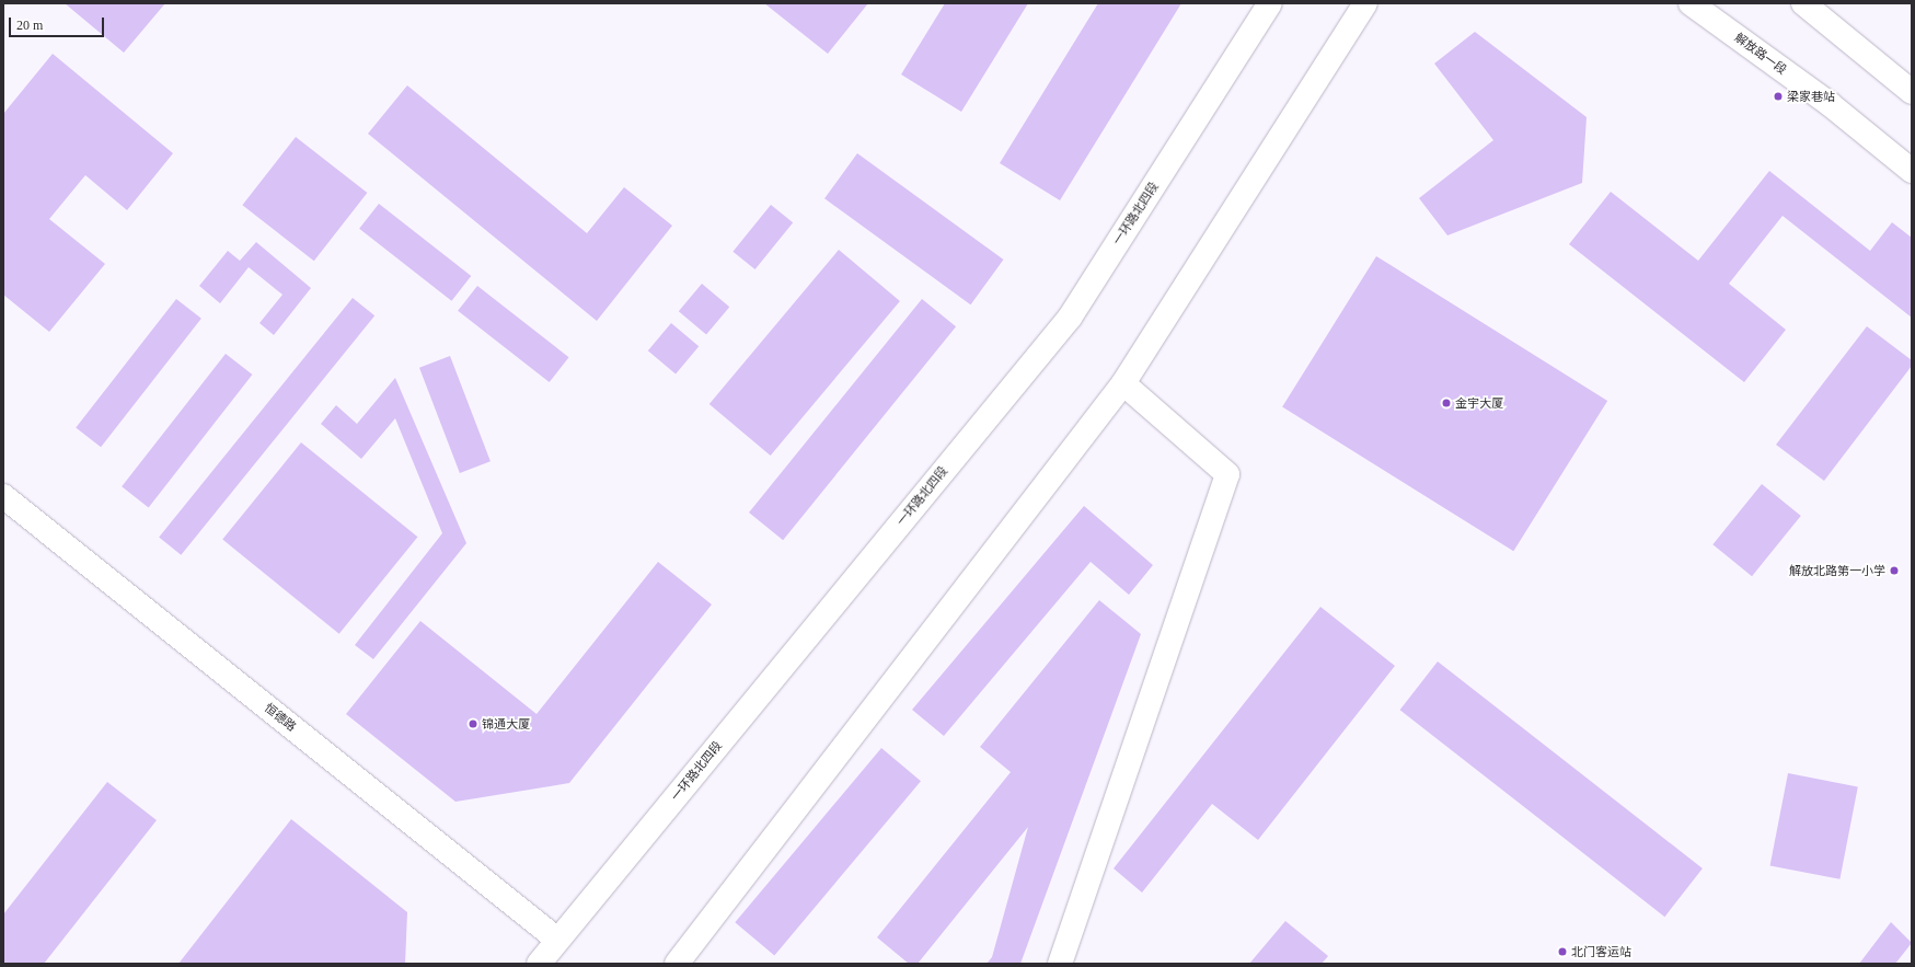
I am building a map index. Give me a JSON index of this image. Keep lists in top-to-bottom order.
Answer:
{
  "streets": {
    "main road": ["解放路一段", "一环路北四段", "恒德路"]
  },
  "crossings": [
    ["一环路北四段", "恒德路"]
  ],
  "places": [
    "梁家巷站",
    "金宇大厦",
    "解放北路第一小学",
    "锦通大厦",
    "北门客运站"
  ],
  "scale_bar": "20 m"
}
